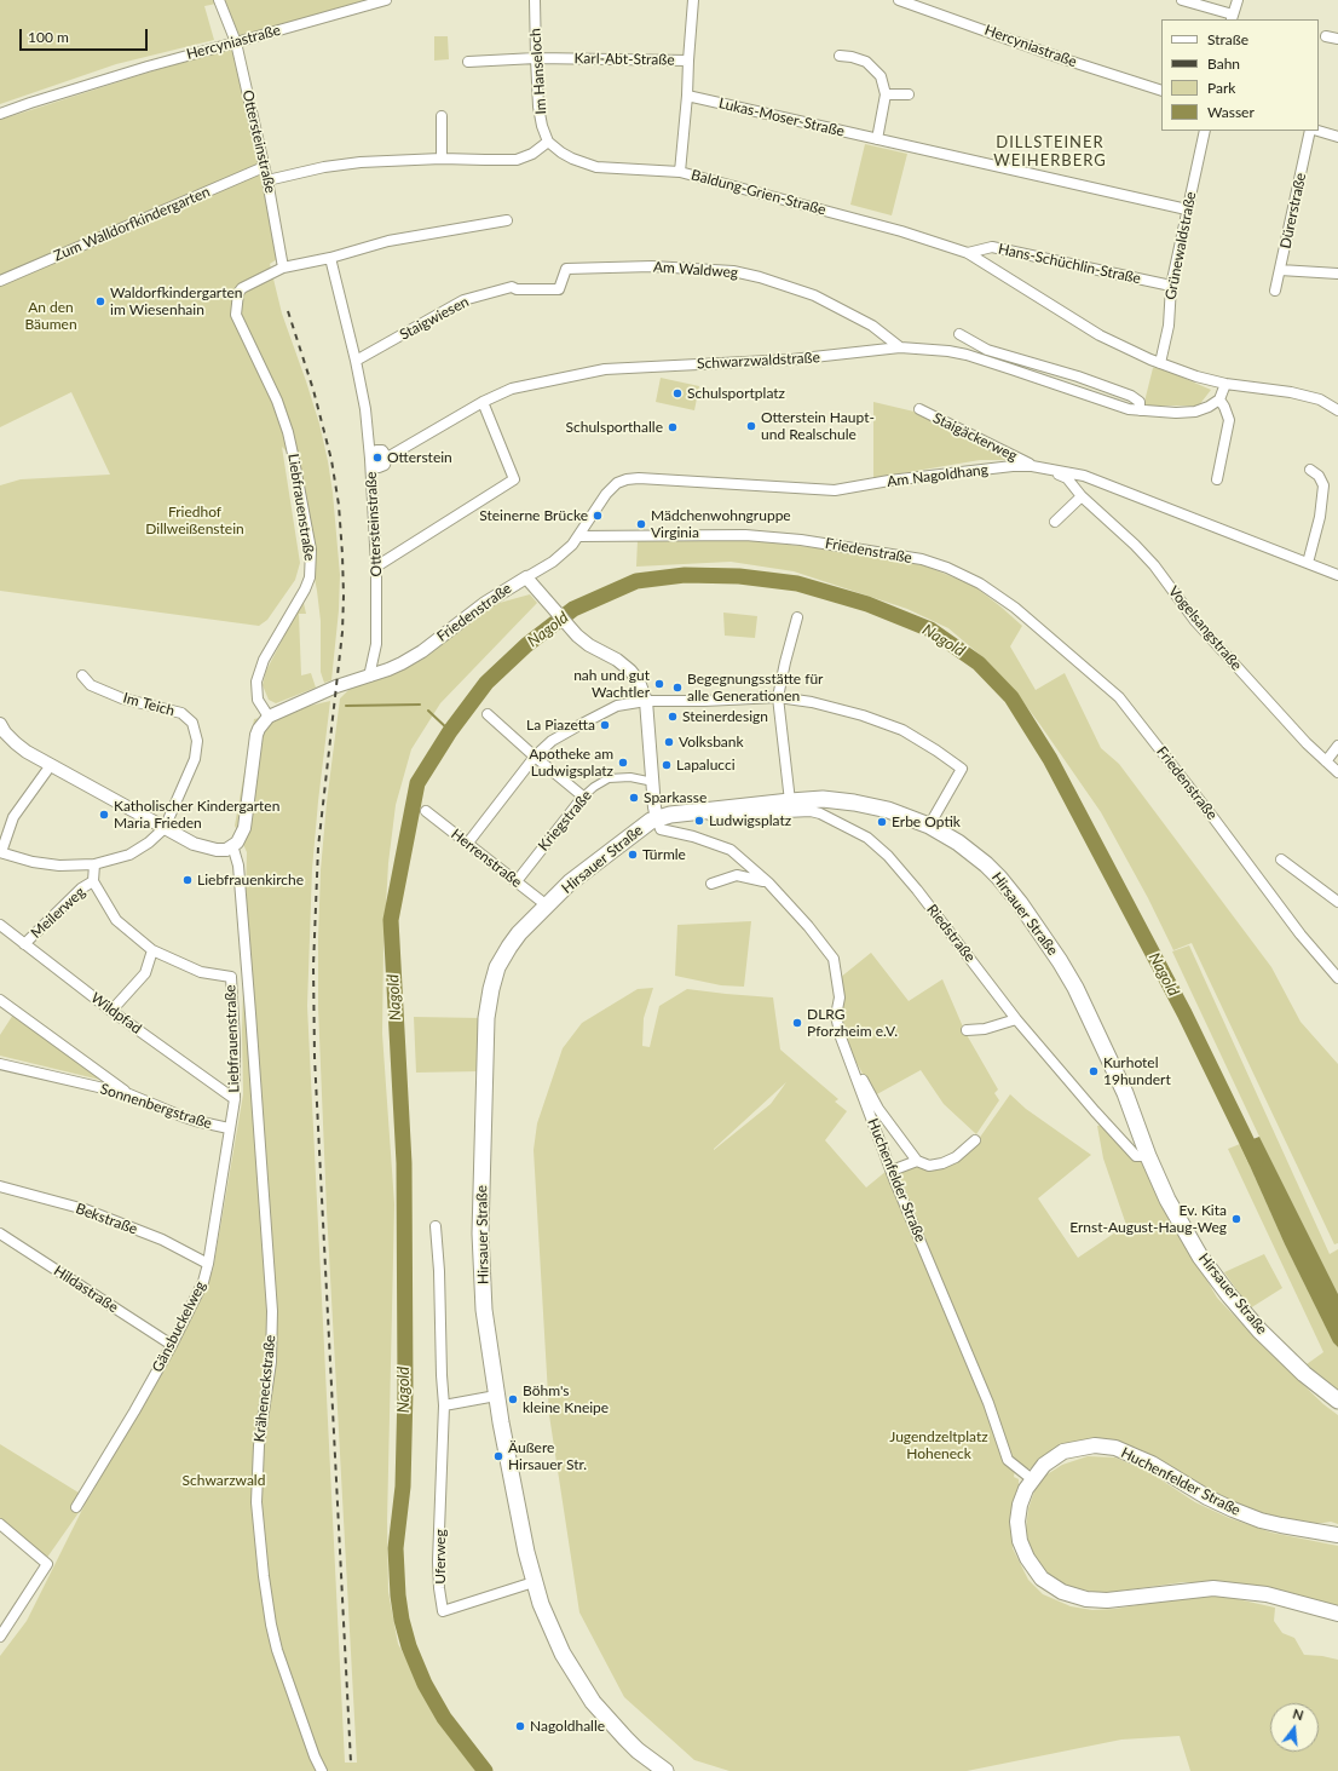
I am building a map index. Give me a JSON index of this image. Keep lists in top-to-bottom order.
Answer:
{
  "streets": {
    "main road": ["Hirsauer Straße", "Huchenfelder Straße"],
    "street": [
      "Hercyniastraße",
      "Karl-Abt-Straße",
      "Im Hanseloch",
      "Lukas-Moser-Straße",
      "Ottersteinstraße",
      "Baldung-Grien-Straße",
      "Dürerstraße",
      "Zum Walldorfkindergarten",
      "Grünewaldstraße",
      "Hans-Schüchlin-Straße",
      "Am Waldweg",
      "Staigwiesen",
      "Schwarzwaldstraße",
      "Staigäckerweg",
      "Am Nagoldhang",
      "Liebfrauenstraße",
      "Friedenstraße",
      "Vogelsangstraße",
      "Im Teich",
      "Kriegstraße",
      "Herrenstraße",
      "Meilerweg",
      "Riedstraße",
      "Wildpfad",
      "Sonnenbergstraße",
      "Bekstraße",
      "Hildastraße",
      "Gänsbuckelweg",
      "Kräheneckstraße",
      "Uferweg"
    ]
  },
  "crossings": [
    ["Hercyniastraße", "Ottersteinstraße"],
    ["Karl-Abt-Straße", "Im Hanseloch"],
    ["Karl-Abt-Straße", "Lukas-Moser-Straße"],
    ["Karl-Abt-Straße", "Baldung-Grien-Straße"],
    ["Im Hanseloch", "Baldung-Grien-Straße"],
    ["Lukas-Moser-Straße", "Grünewaldstraße"],
    ["Ottersteinstraße", "Zum Walldorfkindergarten"],
    ["Ottersteinstraße", "Staigwiesen"],
    ["Ottersteinstraße", "Schwarzwaldstraße"],
    ["Ottersteinstraße", "Liebfrauenstraße"],
    ["Ottersteinstraße", "Friedenstraße"],
    ["Baldung-Grien-Straße", "Grünewaldstraße"],
    ["Baldung-Grien-Straße", "Hans-Schüchlin-Straße"],
    ["Grünewaldstraße", "Hans-Schüchlin-Straße"],
    ["Am Waldweg", "Staigwiesen"],
    ["Am Waldweg", "Schwarzwaldstraße"],
    ["Staigäckerweg", "Am Nagoldhang"],
    ["Staigäckerweg", "Vogelsangstraße"],
    ["Am Nagoldhang", "Friedenstraße"],
    ["Am Nagoldhang", "Vogelsangstraße"],
    ["Liebfrauenstraße", "Friedenstraße"],
    ["Liebfrauenstraße", "Wildpfad"],
    ["Liebfrauenstraße", "Sonnenbergstraße"],
    ["Liebfrauenstraße", "Gänsbuckelweg"],
    ["Liebfrauenstraße", "Kräheneckstraße"],
    ["Kriegstraße", "Herrenstraße"],
    ["Herrenstraße", "Hirsauer Straße"],
    ["Hirsauer Straße", "Riedstraße"],
    ["Hirsauer Straße", "Huchenfelder Straße"],
    ["Hirsauer Straße", "Uferweg"],
    ["Meilerweg", "Wildpfad"],
    ["Sonnenbergstraße", "Gänsbuckelweg"],
    ["Bekstraße", "Gänsbuckelweg"],
    ["Hildastraße", "Gänsbuckelweg"]
  ],
  "districts": ["DILLSTEINER WEIHERBERG"],
  "water": ["Nagold"],
  "parks": [
    "An den Bäumen",
    "Friedhof Dillweißenstein",
    "Jugendzeltplatz Hoheneck",
    "Schwarzwald"
  ],
  "places": [
    "Waldorfkindergarten im Wiesenhain",
    "Schulsportplatz",
    "Otterstein Haupt- und Realschule",
    "Schulsporthalle",
    "Otterstein",
    "Steinerne Brücke",
    "Mädchenwohngruppe Virginia",
    "nah und gut Wachtler",
    "Begegnungsstätte für alle Generationen",
    "Steinerdesign",
    "La Piazetta",
    "Volksbank",
    "Apotheke am Ludwigsplatz",
    "Lapalucci",
    "Sparkasse",
    "Katholischer Kindergarten Maria Frieden",
    "Ludwigsplatz",
    "Erbe Optik",
    "Türmle",
    "Liebfrauenkirche",
    "DLRG Pforzheim e.V.",
    "Kurhotel 19hundert",
    "Ev. Kita Ernst-August-Haug-Weg",
    "Böhm's kleine Kneipe",
    "Äußere Hirsauer Str.",
    "Nagoldhalle"
  ],
  "legend": [
    "Straße",
    "Bahn",
    "Park",
    "Wasser"
  ],
  "scale_bar": "100 m",
  "north": "top"
}
